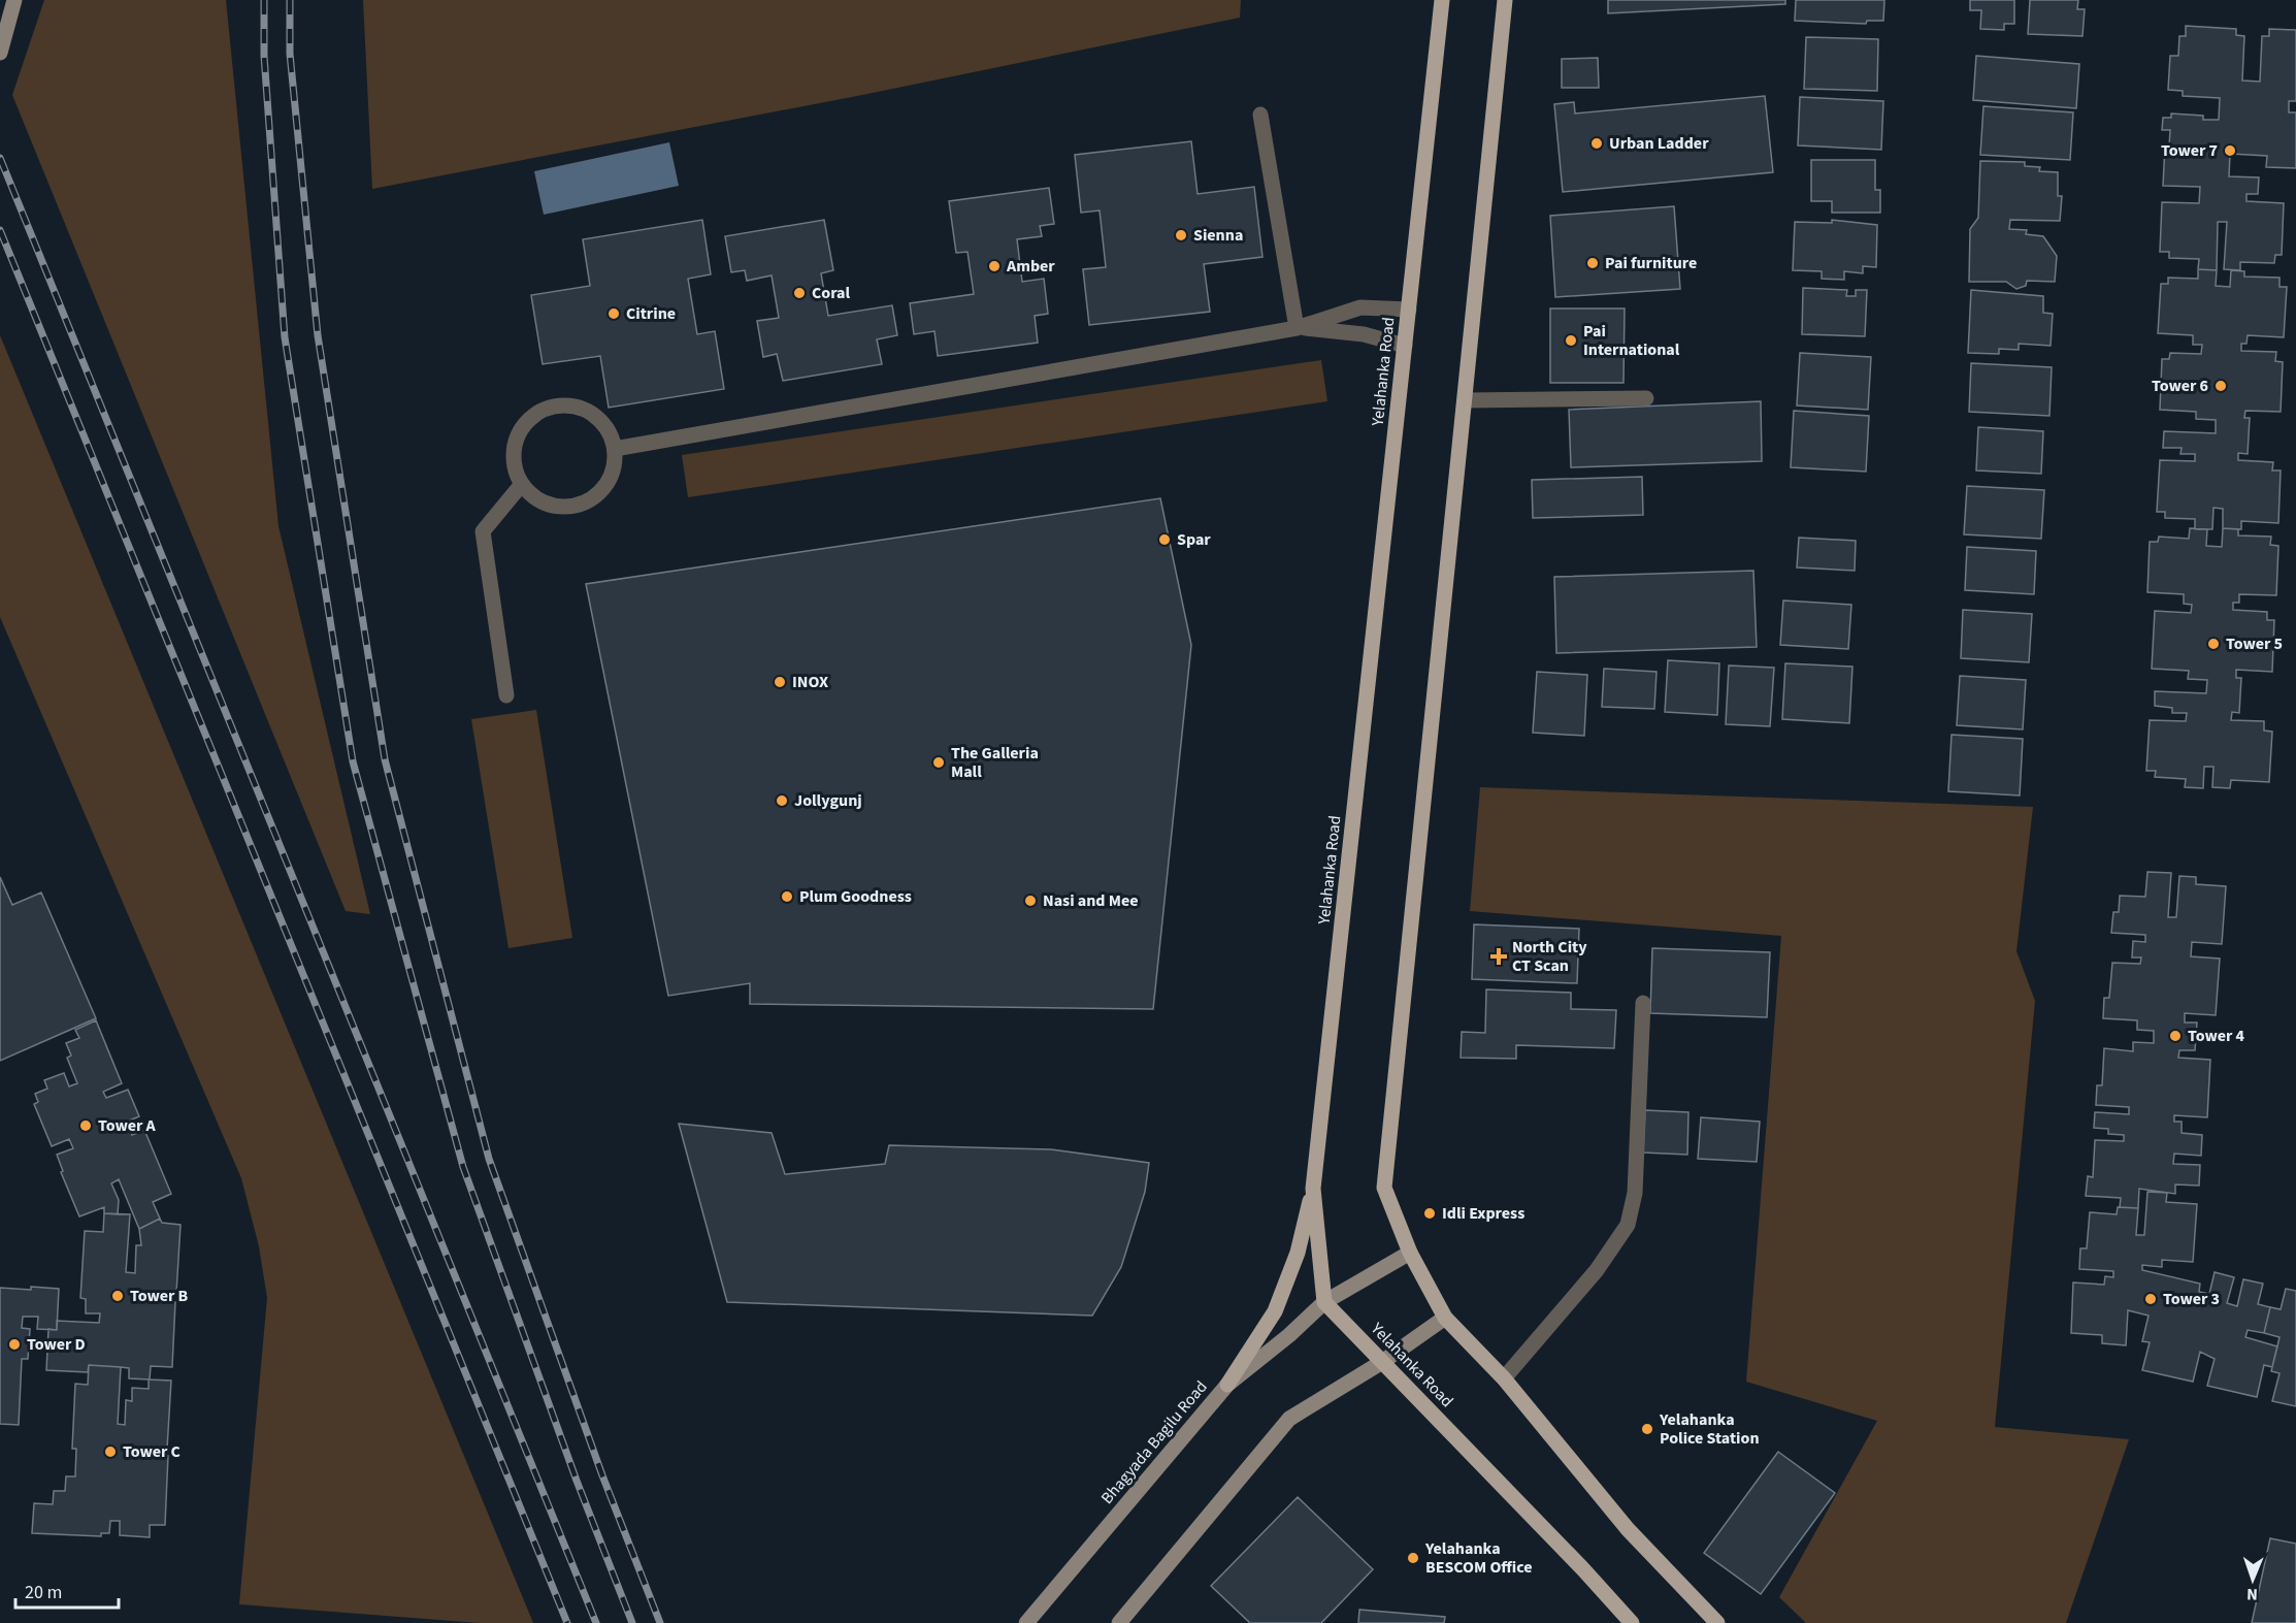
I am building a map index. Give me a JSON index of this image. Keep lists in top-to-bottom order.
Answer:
{
  "streets": {
    "main road": ["Yelahanka Road", "Bhagyada Bagilu Road"]
  },
  "crossings": [
    ["Yelahanka Road", "Bhagyada Bagilu Road"]
  ],
  "places": {
    "other": [
      "Urban Ladder",
      "Tower 7",
      "Sienna",
      "Pai furniture",
      "Amber",
      "Coral",
      "Citrine",
      "Pai International",
      "Tower 6",
      "Spar",
      "Tower 5",
      "INOX",
      "The Galleria Mall",
      "Jollygunj",
      "Plum Goodness",
      "Nasi and Mee",
      "Tower 4",
      "Tower A",
      "Idli Express",
      "Tower B",
      "Tower 3",
      "Tower D",
      "Yelahanka Police Station",
      "Tower C",
      "Yelahanka BESCOM Office"
    ],
    "health": ["North City CT Scan"]
  },
  "scale_bar": "20 m",
  "north": "bottom"
}
